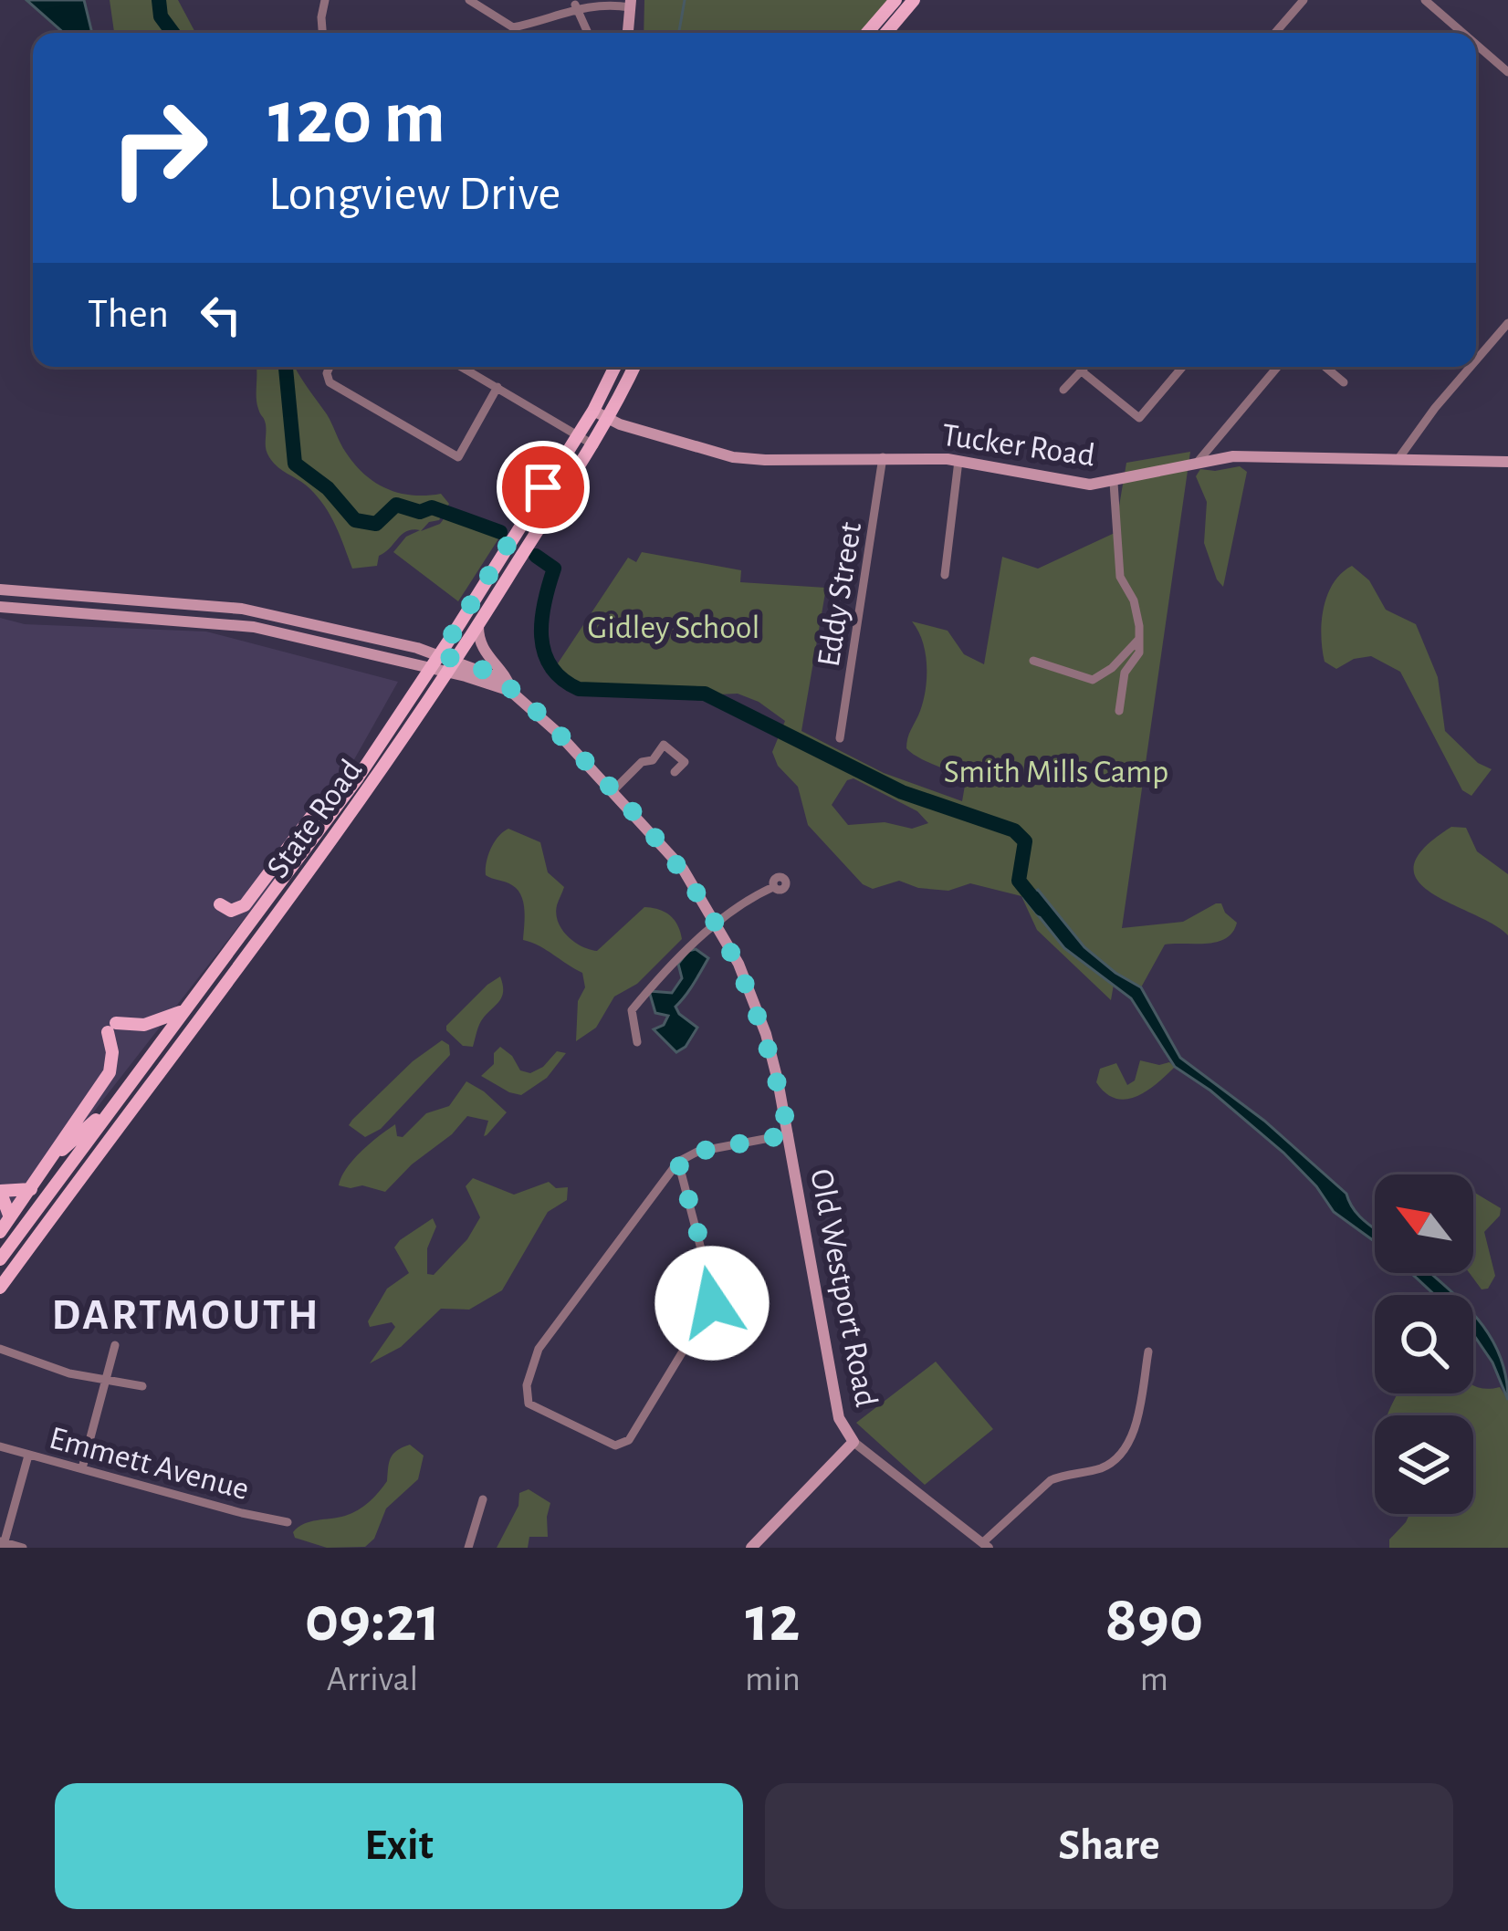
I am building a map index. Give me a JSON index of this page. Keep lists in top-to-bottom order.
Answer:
{
  "streets": {
    "main road": ["Tucker Road", "State Road", "Old Westport Road"],
    "street": ["Eddy Street", "Emmett Avenue"]
  },
  "crossings": [
    ["Tucker Road", "Eddy Street"],
    ["Tucker Road", "State Road"],
    ["State Road", "Old Westport Road"]
  ],
  "districts": ["DARTMOUTH"],
  "parks": ["Gidley School", "Smith Mills Camp"],
  "north": "top left",
  "page": {
    "turn": ["120 m", "Longview Drive"],
    "then": "Then",
    "eta": [
      "09:21",
      "Arrival",
      "12",
      "min",
      "890",
      "m"
    ],
    "buttons": ["Exit", "Share"]
  }
}
